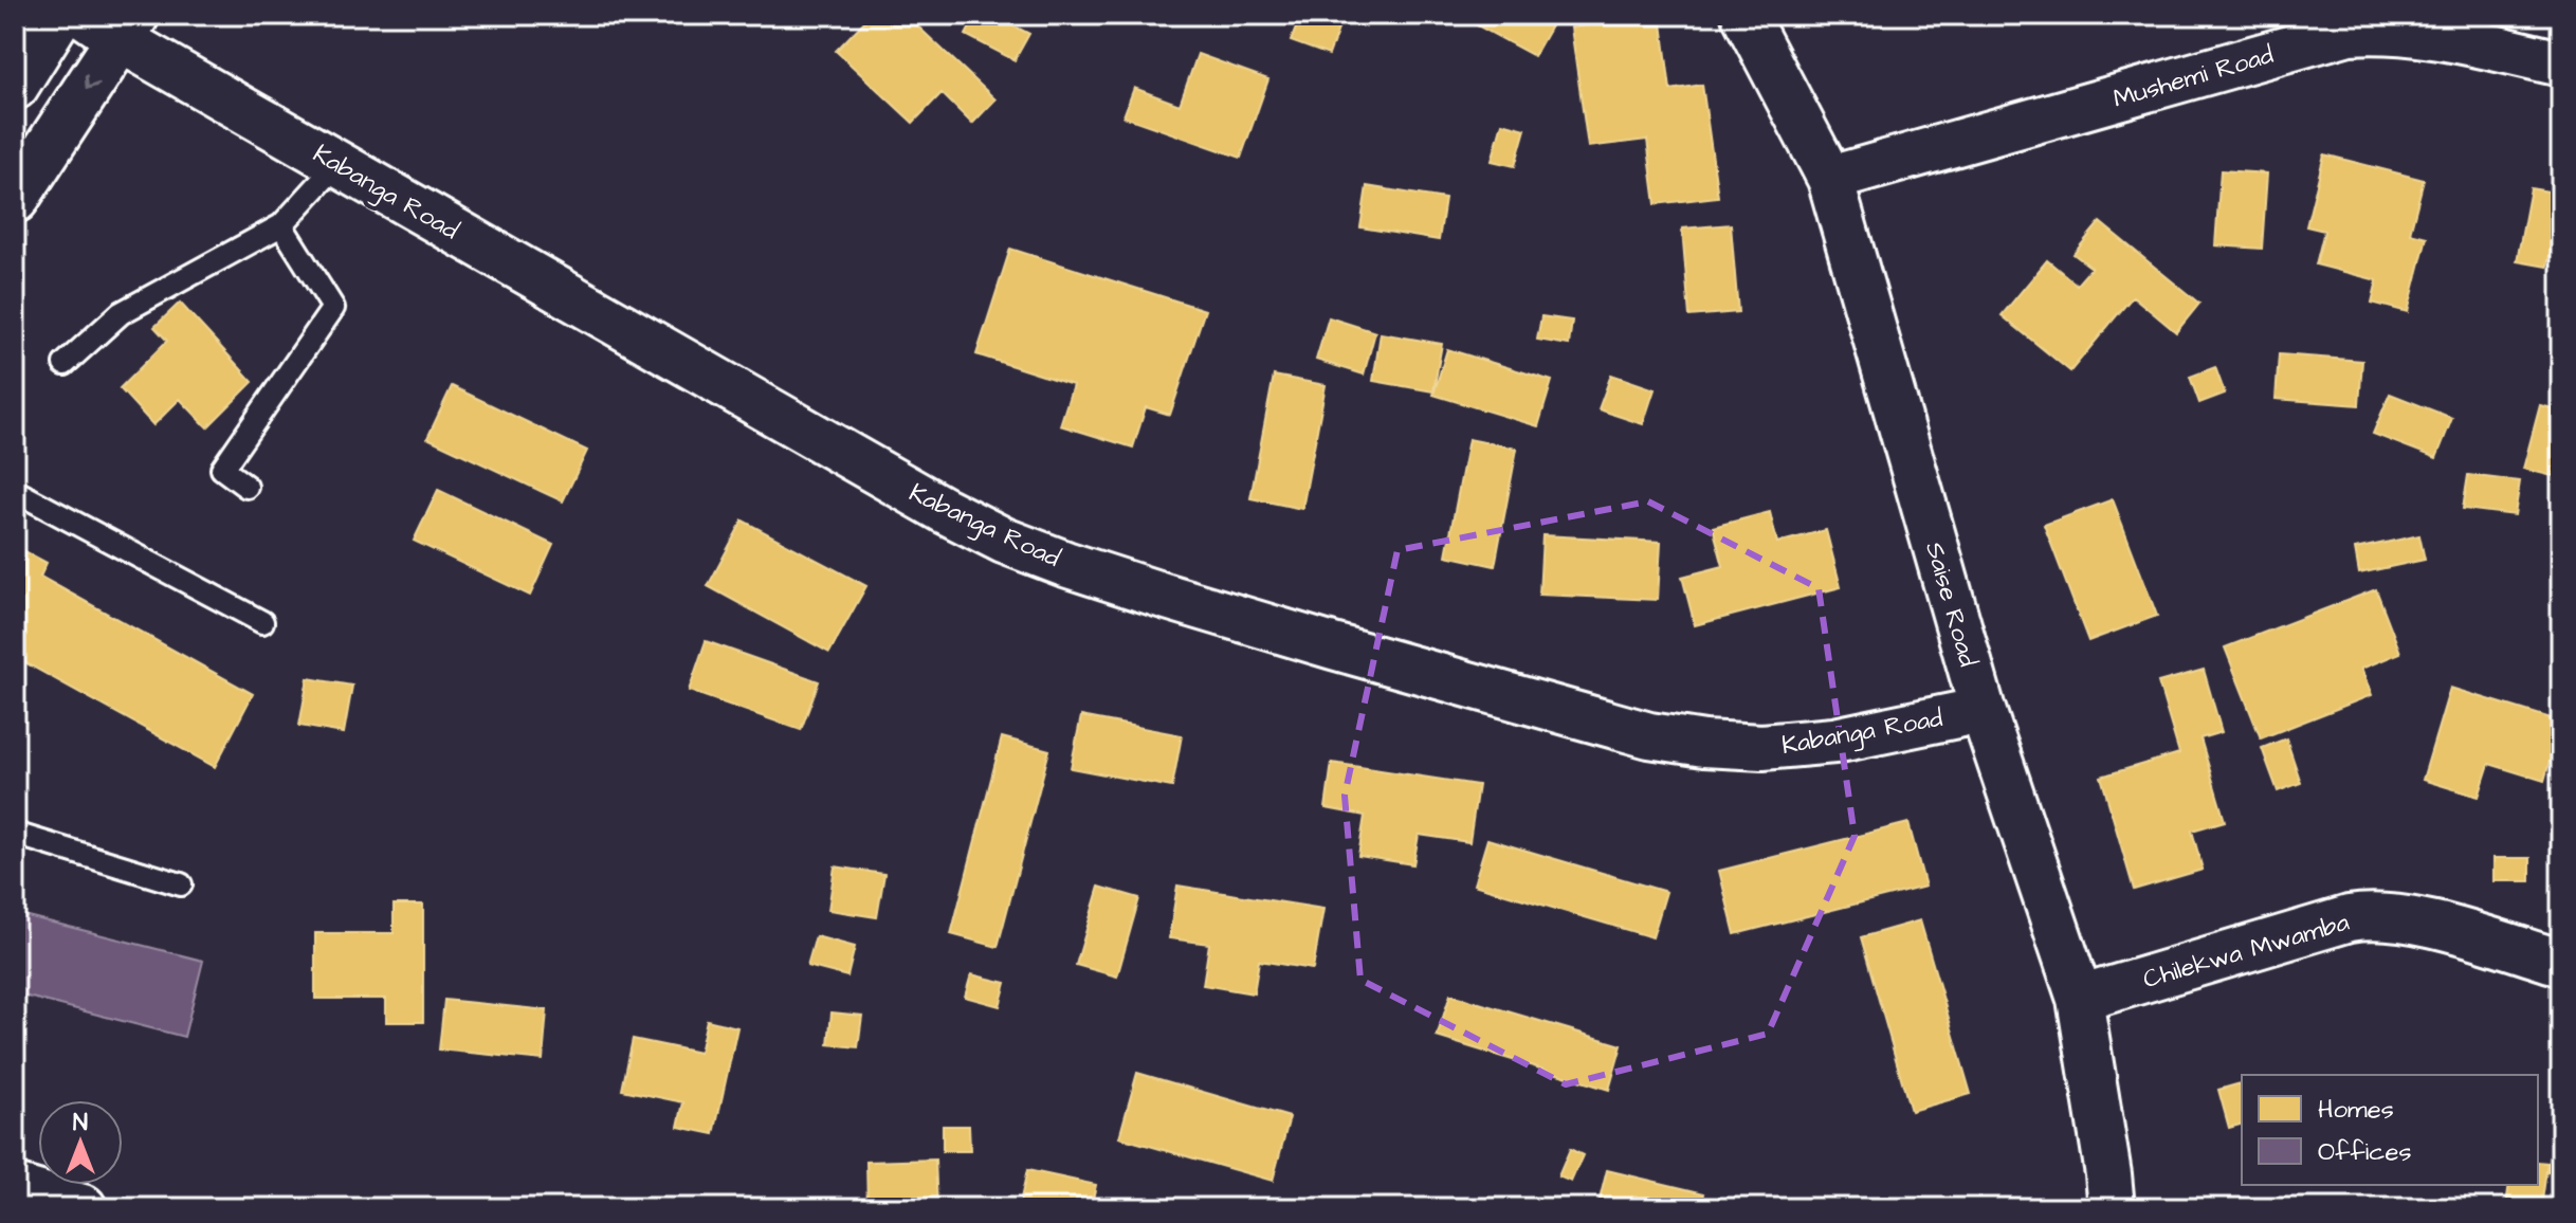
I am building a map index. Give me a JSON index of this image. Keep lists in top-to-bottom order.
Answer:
{
  "streets": {
    "street": [
      "Mushemi Road",
      "Kabanga Road",
      "Saise Road",
      "Chilekwa Mwamba"
    ]
  },
  "crossings": [
    ["Mushemi Road", "Saise Road"],
    ["Kabanga Road", "Saise Road"],
    ["Saise Road", "Chilekwa Mwamba"]
  ],
  "legend": ["Homes", "Offices"],
  "north": "top"
}
